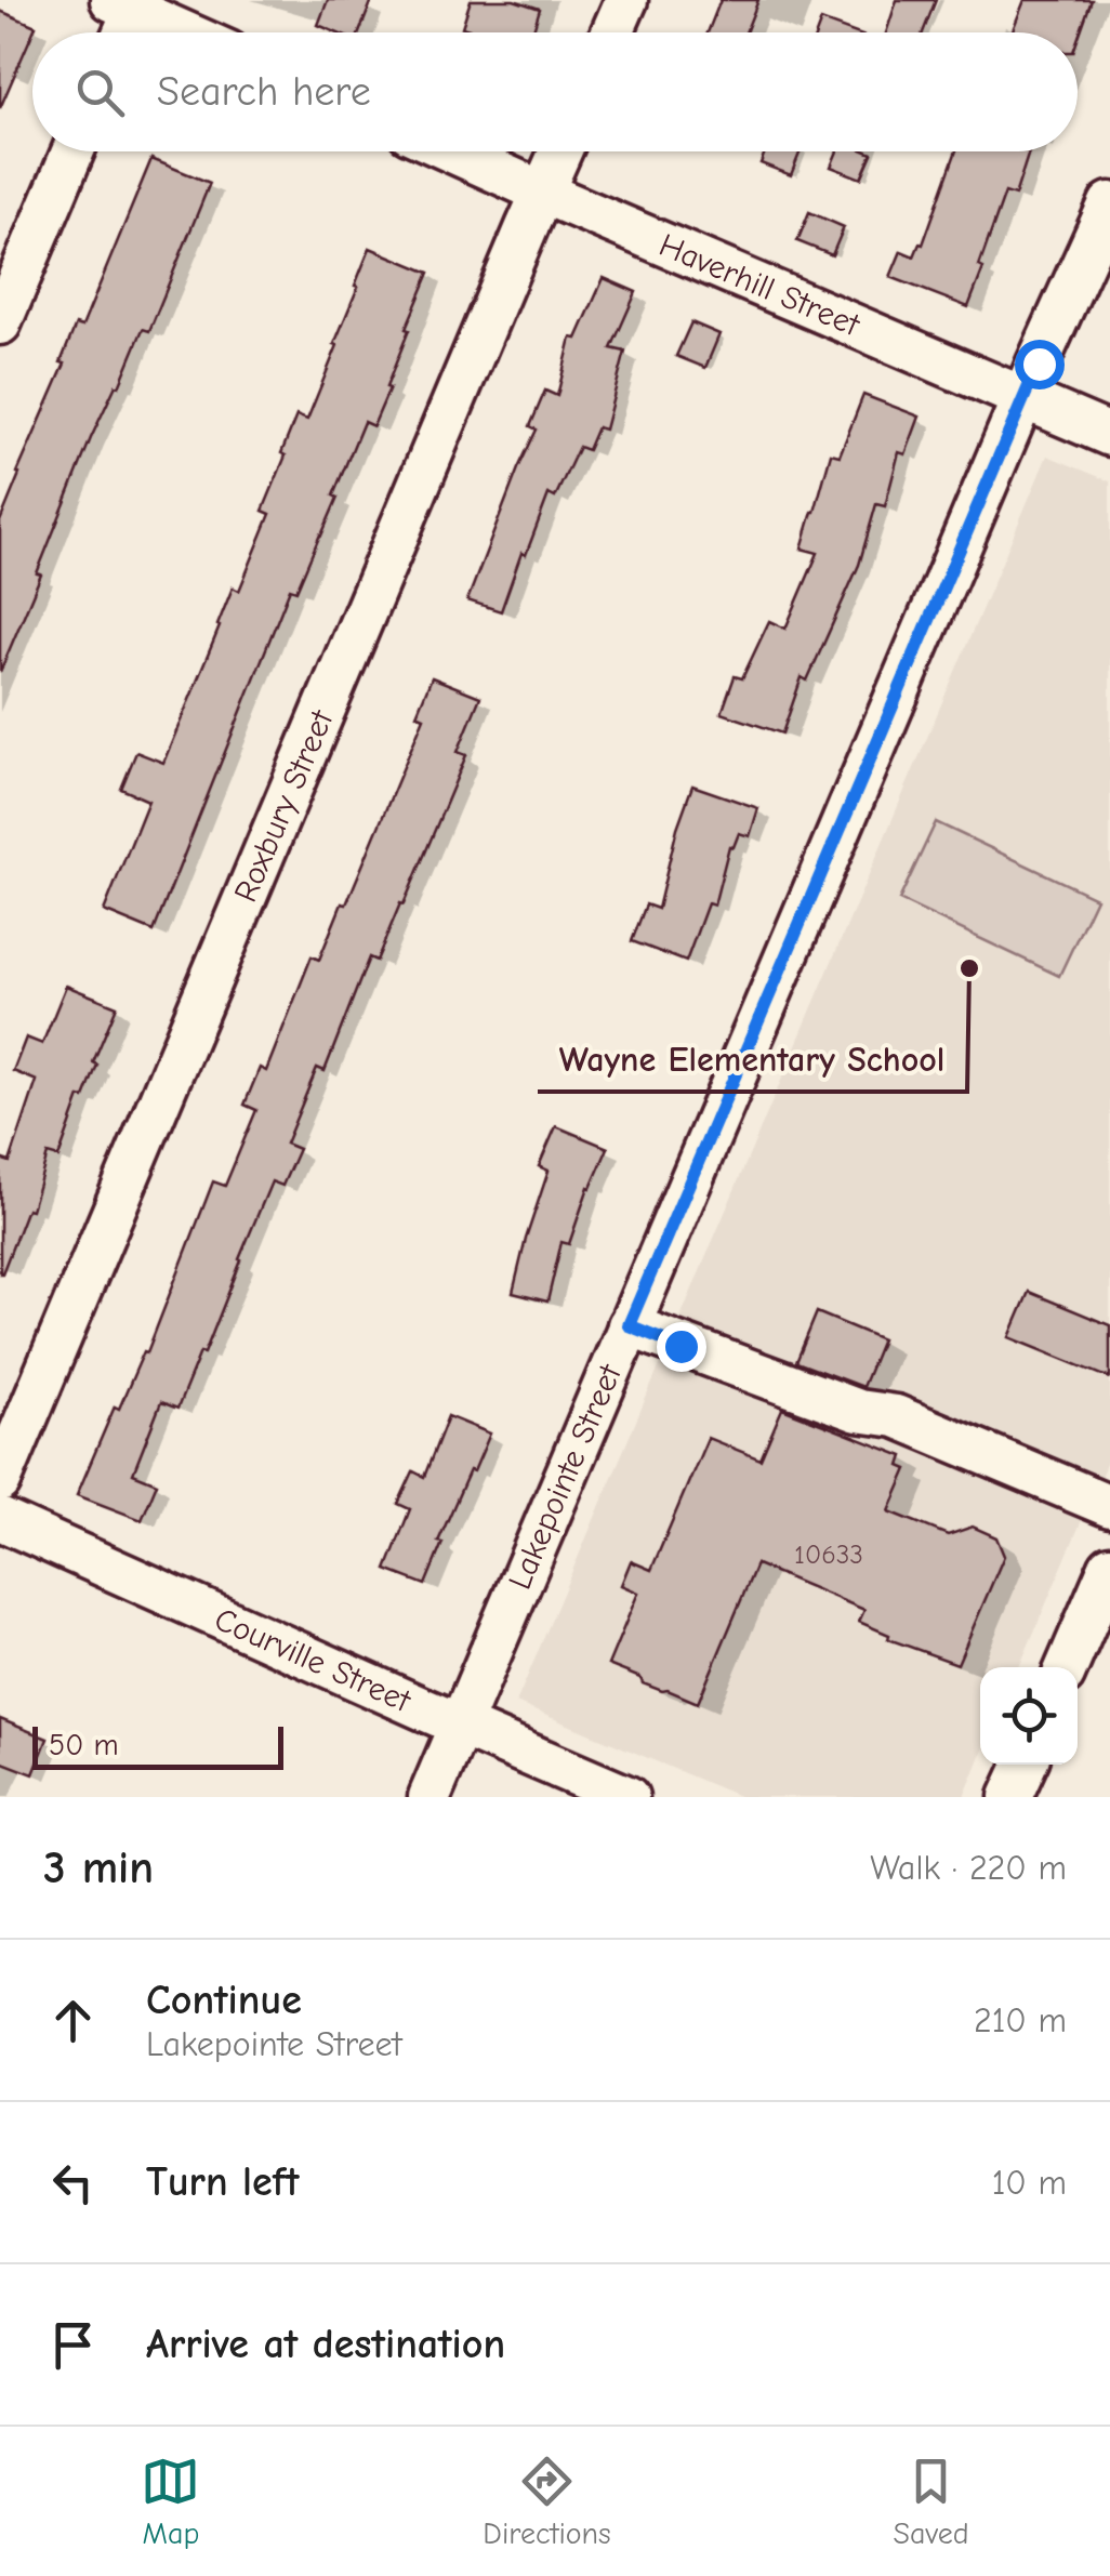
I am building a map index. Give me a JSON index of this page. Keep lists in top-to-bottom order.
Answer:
{
  "streets": {
    "street": [
      "Haverhill Street",
      "Roxbury Street",
      "Lakepointe Street",
      "Courville Street"
    ]
  },
  "crossings": [
    ["Haverhill Street", "Roxbury Street"],
    ["Haverhill Street", "Lakepointe Street"],
    ["Lakepointe Street", "Courville Street"]
  ],
  "places": ["Wayne Elementary School"],
  "house_numbers": ["10633"],
  "scale_bar": "50 m",
  "page": {
    "search": "Search here",
    "scale": "50 m",
    "heading": ["3 min", "Walk · 220 m"],
    "list": [
      ["Continue", "Lakepointe Street", "210 m"],
      ["Turn left", "10 m"],
      "Arrive at destination"
    ],
    "nav": ["Map", "Directions", "Saved"]
  }
}
